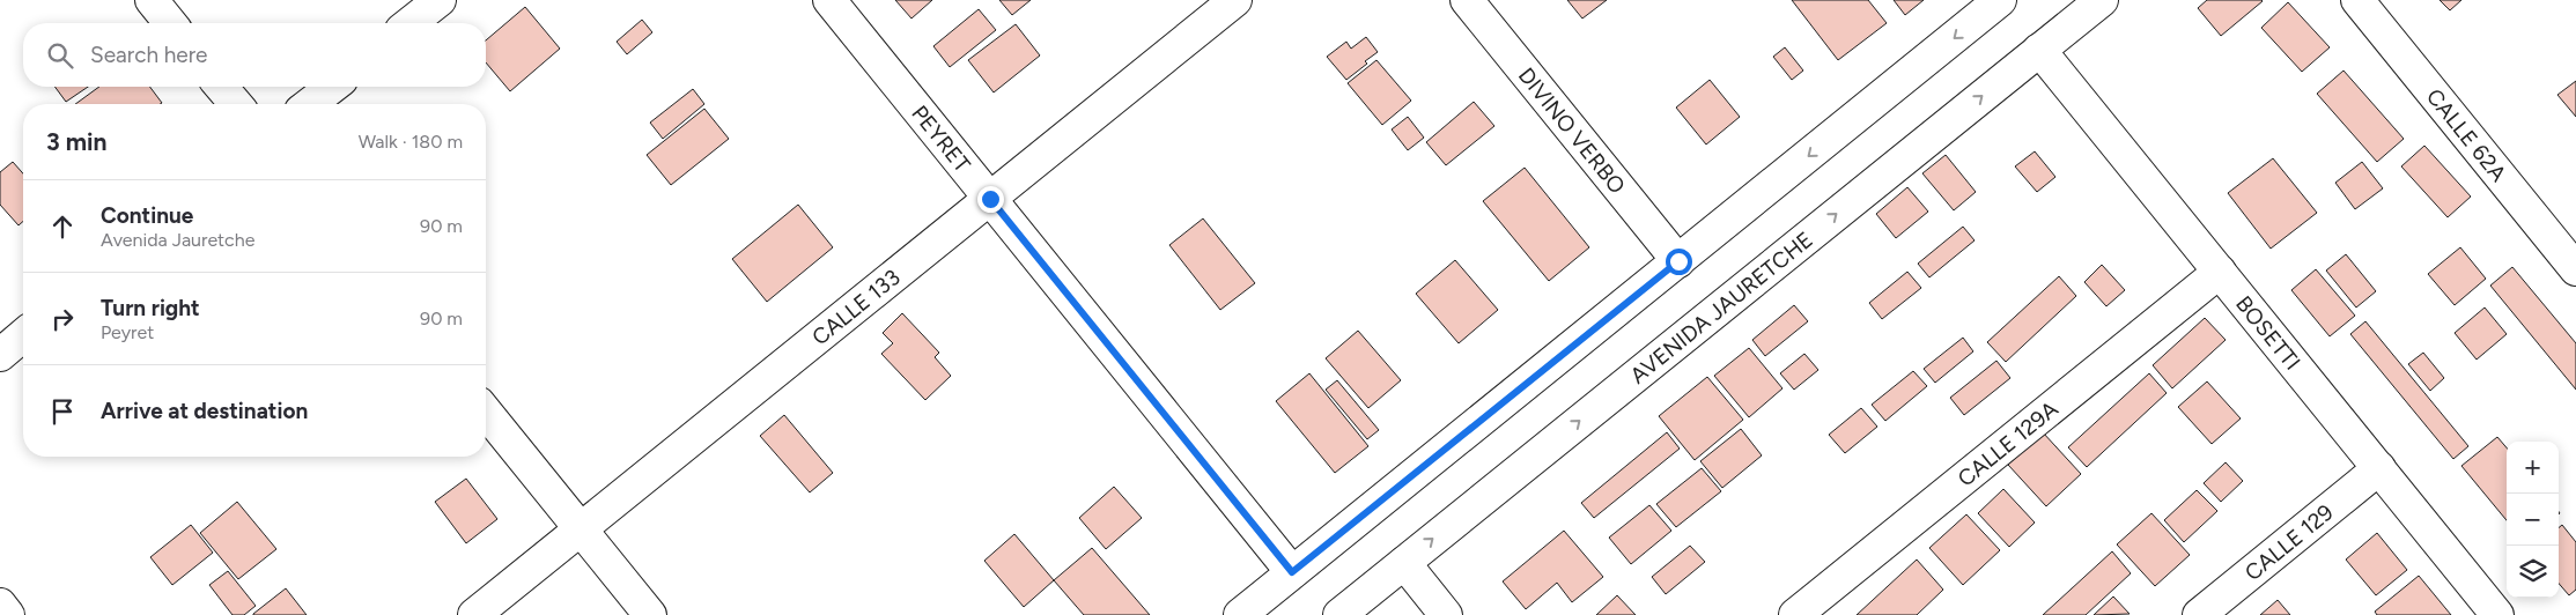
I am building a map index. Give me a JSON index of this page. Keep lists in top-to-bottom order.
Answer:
{
  "streets": {
    "street": [
      "DIVINO VERBO",
      "CALLE 62A",
      "PEYRET",
      "CALLE 133",
      "AVENIDA JAURETCHE",
      "BOSETTI",
      "CALLE 129A",
      "CALLE 129"
    ]
  },
  "crossings": [
    ["PEYRET", "CALLE 133"],
    ["AVENIDA JAURETCHE", "BOSETTI"],
    ["BOSETTI", "CALLE 129A"],
    ["BOSETTI", "CALLE 129"]
  ],
  "page": {
    "search": "Search here",
    "heading": ["3 min", "Walk · 180 m"],
    "list": [
      ["Continue", "Avenida Jauretche", "90 m"],
      ["Turn right", "Peyret", "90 m"],
      "Arrive at destination"
    ],
    "map_buttons": ["+", "−"]
  }
}
